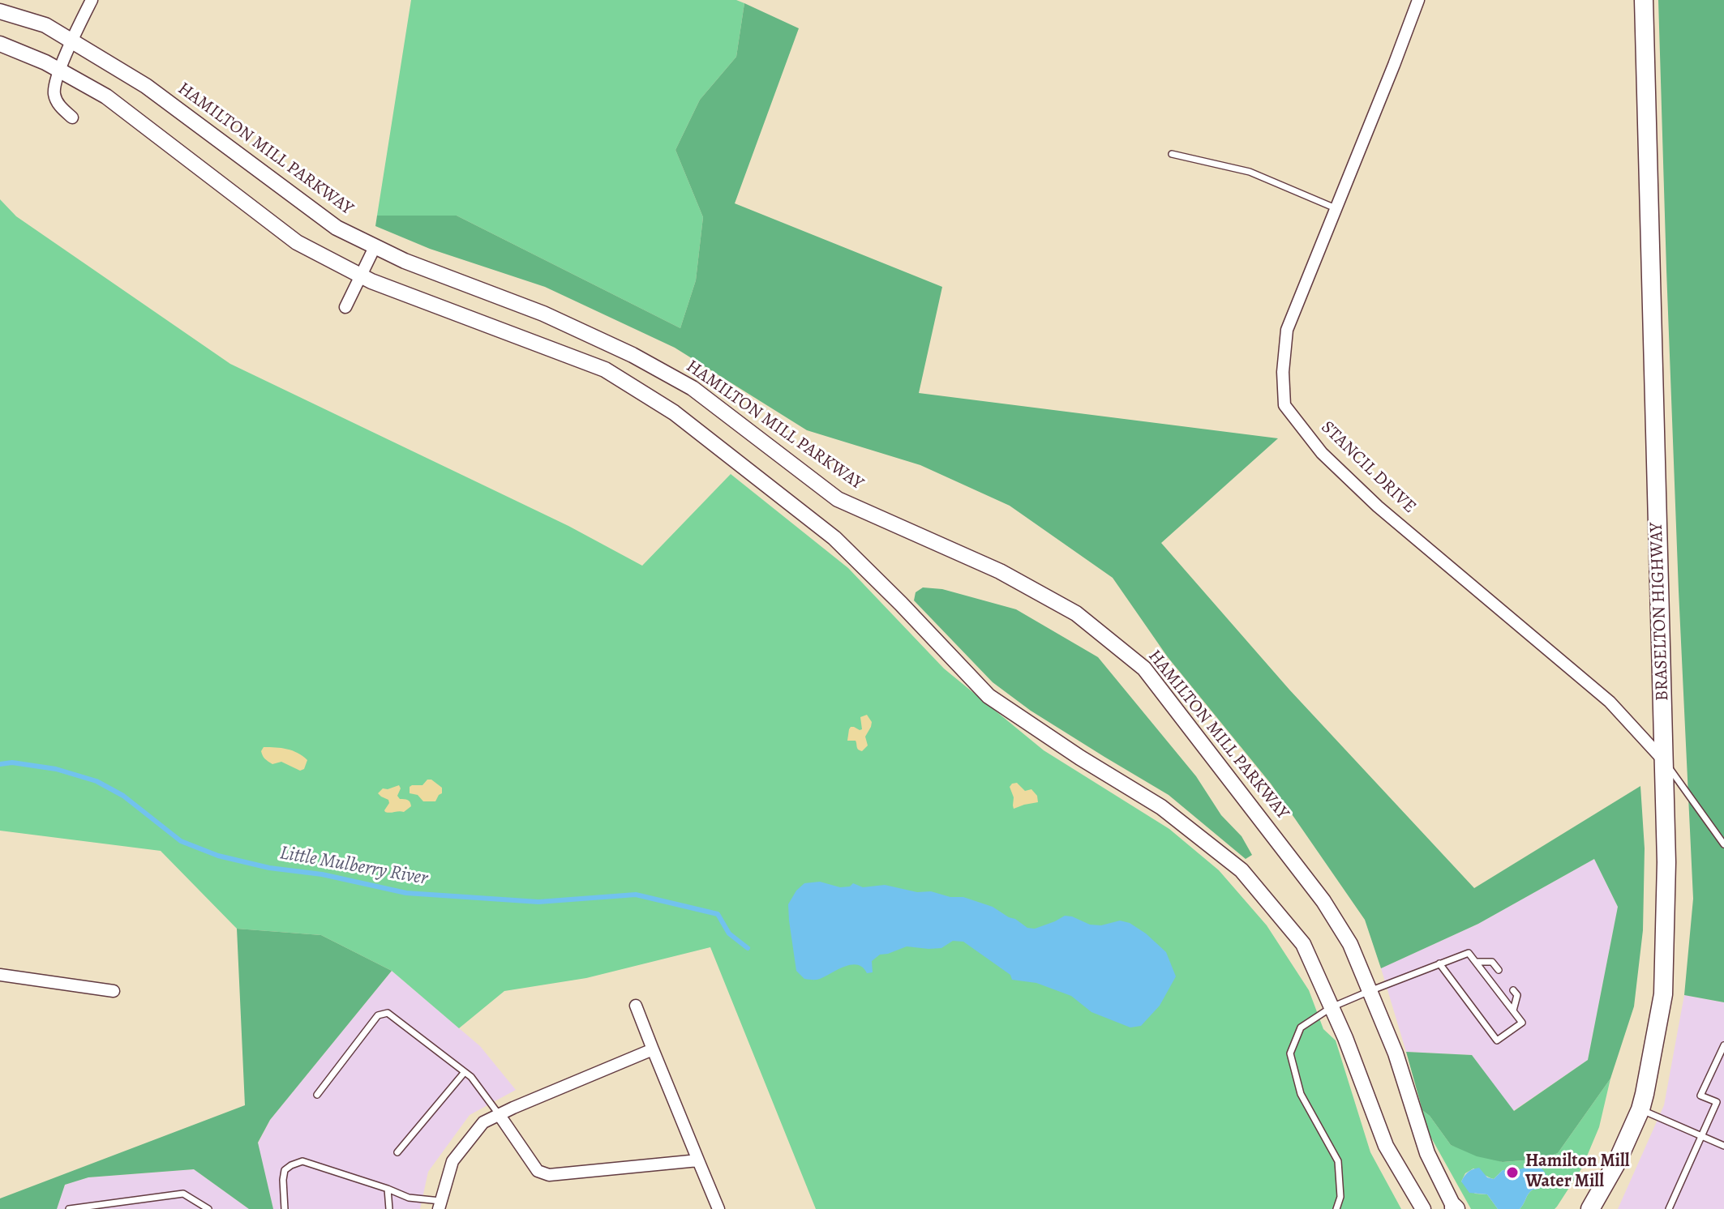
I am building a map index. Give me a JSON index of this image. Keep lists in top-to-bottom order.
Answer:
{
  "streets": {
    "main road": ["BRASELTON HIGHWAY"],
    "street": ["HAMILTON MILL PARKWAY", "STANCIL DRIVE"]
  },
  "crossings": [
    ["STANCIL DRIVE", "BRASELTON HIGHWAY"]
  ],
  "water": ["Little Mulberry River"],
  "places": ["Hamilton Mill Water Mill"]
}
